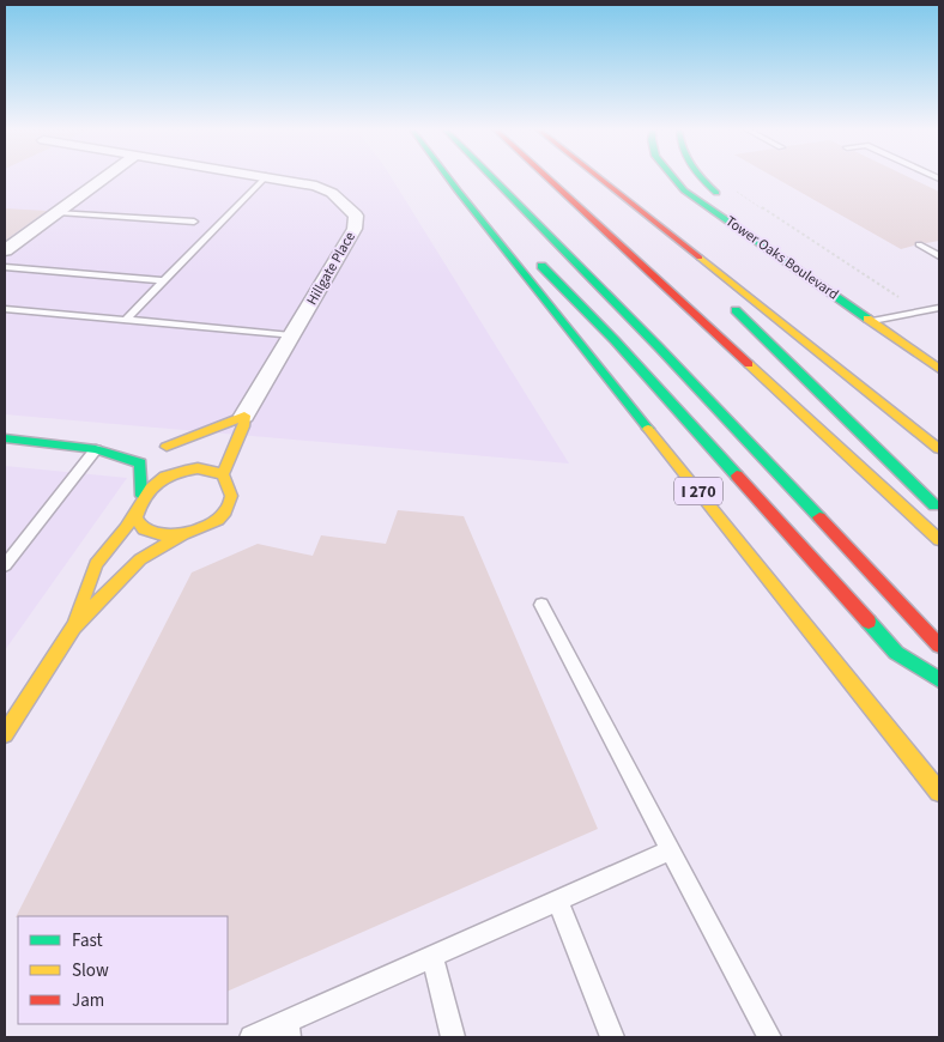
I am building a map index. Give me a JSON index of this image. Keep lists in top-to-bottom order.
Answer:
{
  "streets": {
    "main road": ["Tower Oaks Boulevard", "I 270"],
    "street": ["Hillgate Place"]
  },
  "legend": ["Fast", "Slow", "Jam"]
}
